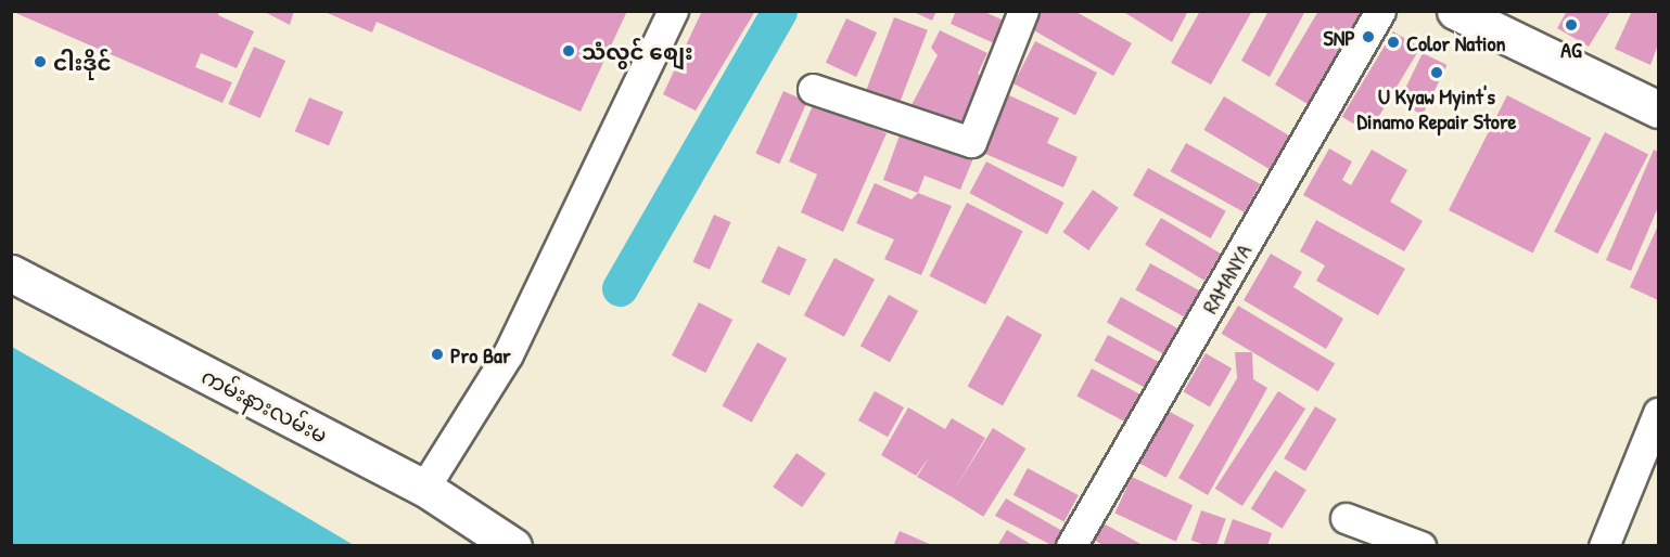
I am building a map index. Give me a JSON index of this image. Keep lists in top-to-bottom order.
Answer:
{
  "streets": {
    "main road": ["ကမ်းနားလမ်းမ"],
    "street": ["RAMANYA"]
  },
  "places": [
    "AG",
    "SNP",
    "Color Nation",
    "သံလွင် စျေး",
    "ငါးဒိုင်",
    "U Kyaw Myint's Dinamo Repair Store",
    "Pro Bar"
  ]
}
